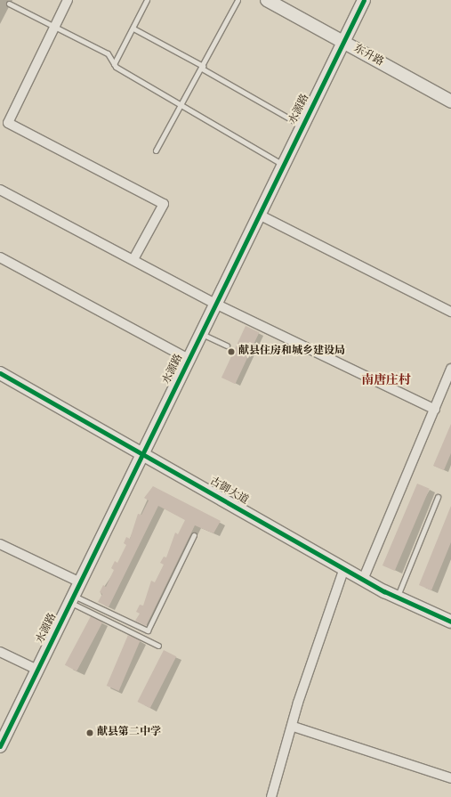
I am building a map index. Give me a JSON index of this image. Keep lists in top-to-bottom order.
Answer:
{
  "streets": {
    "street": ["东升路", "水源路", "古御大道"]
  },
  "crossings": [
    ["东升路", "水源路"],
    ["水源路", "古御大道"]
  ],
  "districts": ["南唐庄村"],
  "places": ["献县住房和城乡建设局", "献县第二中学"]
}
